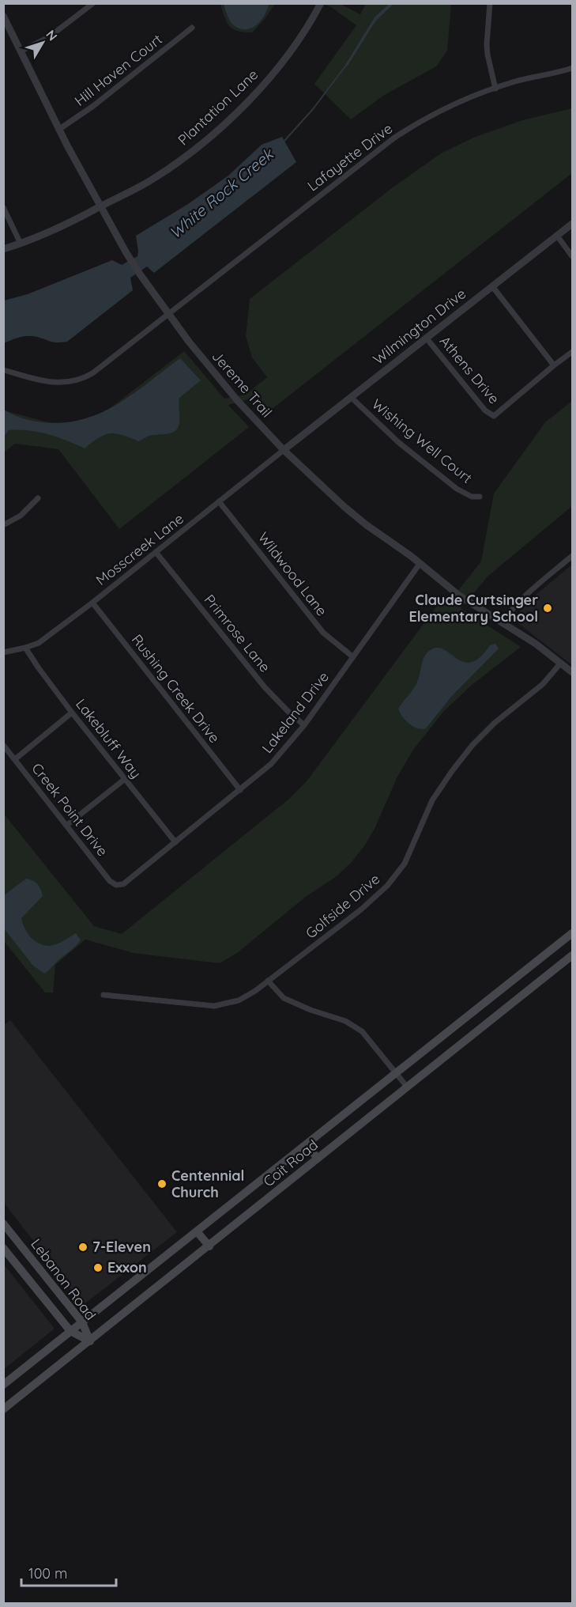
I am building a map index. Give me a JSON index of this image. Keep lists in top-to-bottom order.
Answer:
{
  "streets": {
    "main road": ["Coit Road", "Lebanon Road"],
    "street": [
      "Hill Haven Court",
      "Plantation Lane",
      "Lafayette Drive",
      "Wilmington Drive",
      "Athens Drive",
      "Jereme Trail",
      "Wishing Well Court",
      "Mosscreek Lane",
      "Wildwood Lane",
      "Primrose Lane",
      "Rushing Creek Drive",
      "Lakeland Drive",
      "Lakebluff Way",
      "Creek Point Drive",
      "Golfside Drive"
    ]
  },
  "crossings": [
    ["Hill Haven Court", "Jereme Trail"],
    ["Plantation Lane", "Jereme Trail"],
    ["Lafayette Drive", "Jereme Trail"],
    ["Wilmington Drive", "Athens Drive"],
    ["Wilmington Drive", "Jereme Trail"],
    ["Wilmington Drive", "Wishing Well Court"],
    ["Wilmington Drive", "Mosscreek Lane"],
    ["Jereme Trail", "Mosscreek Lane"],
    ["Jereme Trail", "Lakeland Drive"],
    ["Jereme Trail", "Golfside Drive"],
    ["Mosscreek Lane", "Wildwood Lane"],
    ["Mosscreek Lane", "Primrose Lane"],
    ["Mosscreek Lane", "Rushing Creek Drive"],
    ["Mosscreek Lane", "Lakebluff Way"],
    ["Wildwood Lane", "Lakeland Drive"],
    ["Primrose Lane", "Lakeland Drive"],
    ["Rushing Creek Drive", "Lakeland Drive"],
    ["Lakeland Drive", "Lakebluff Way"],
    ["Lakeland Drive", "Creek Point Drive"],
    ["Coit Road", "Lebanon Road"]
  ],
  "water": ["White Rock Creek"],
  "places": [
    "Claude Curtsinger Elementary School",
    "Centennial Church",
    "7-Eleven",
    "Exxon"
  ],
  "scale_bar": "100 m",
  "north": "top right"
}
